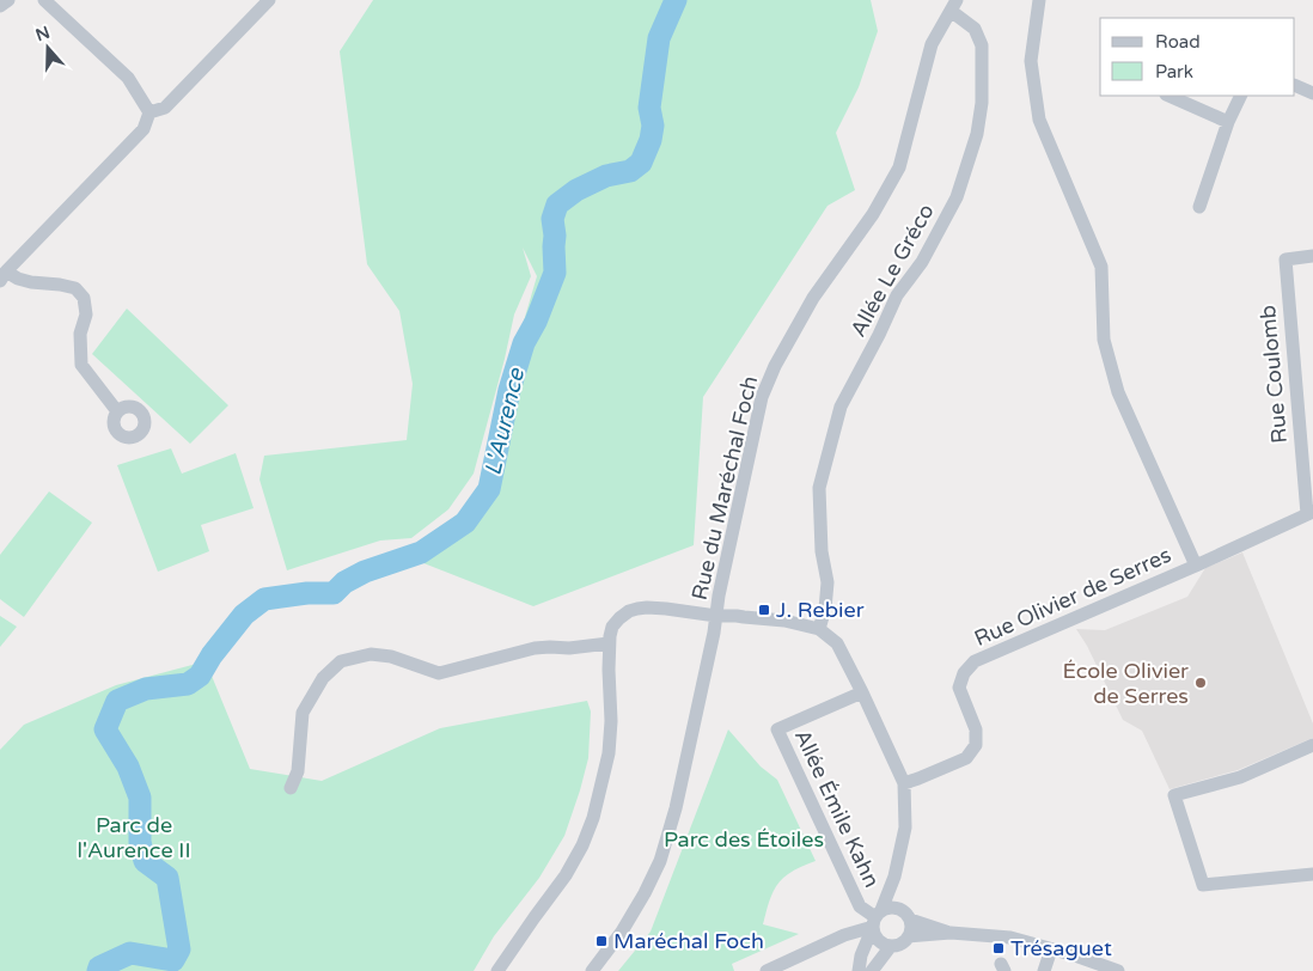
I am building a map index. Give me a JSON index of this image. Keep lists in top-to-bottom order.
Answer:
{
  "streets": {
    "street": [
      "Allée Le Gréco",
      "Rue Coulomb",
      "Rue du Maréchal Foch",
      "Rue Olivier de Serres",
      "Allée Émile Kahn"
    ]
  },
  "crossings": [
    ["Allée Le Gréco", "Rue du Maréchal Foch"],
    ["Rue Coulomb", "Rue Olivier de Serres"]
  ],
  "water": ["L'Aurence"],
  "parks": ["Parc de l'Aurence II", "Parc des Étoiles"],
  "places": {
    "transit": ["J. Rebier", "Maréchal Foch", "Trésaguet"],
    "other": ["École Olivier de Serres"]
  },
  "legend": ["Road", "Park"],
  "north": "top"
}
